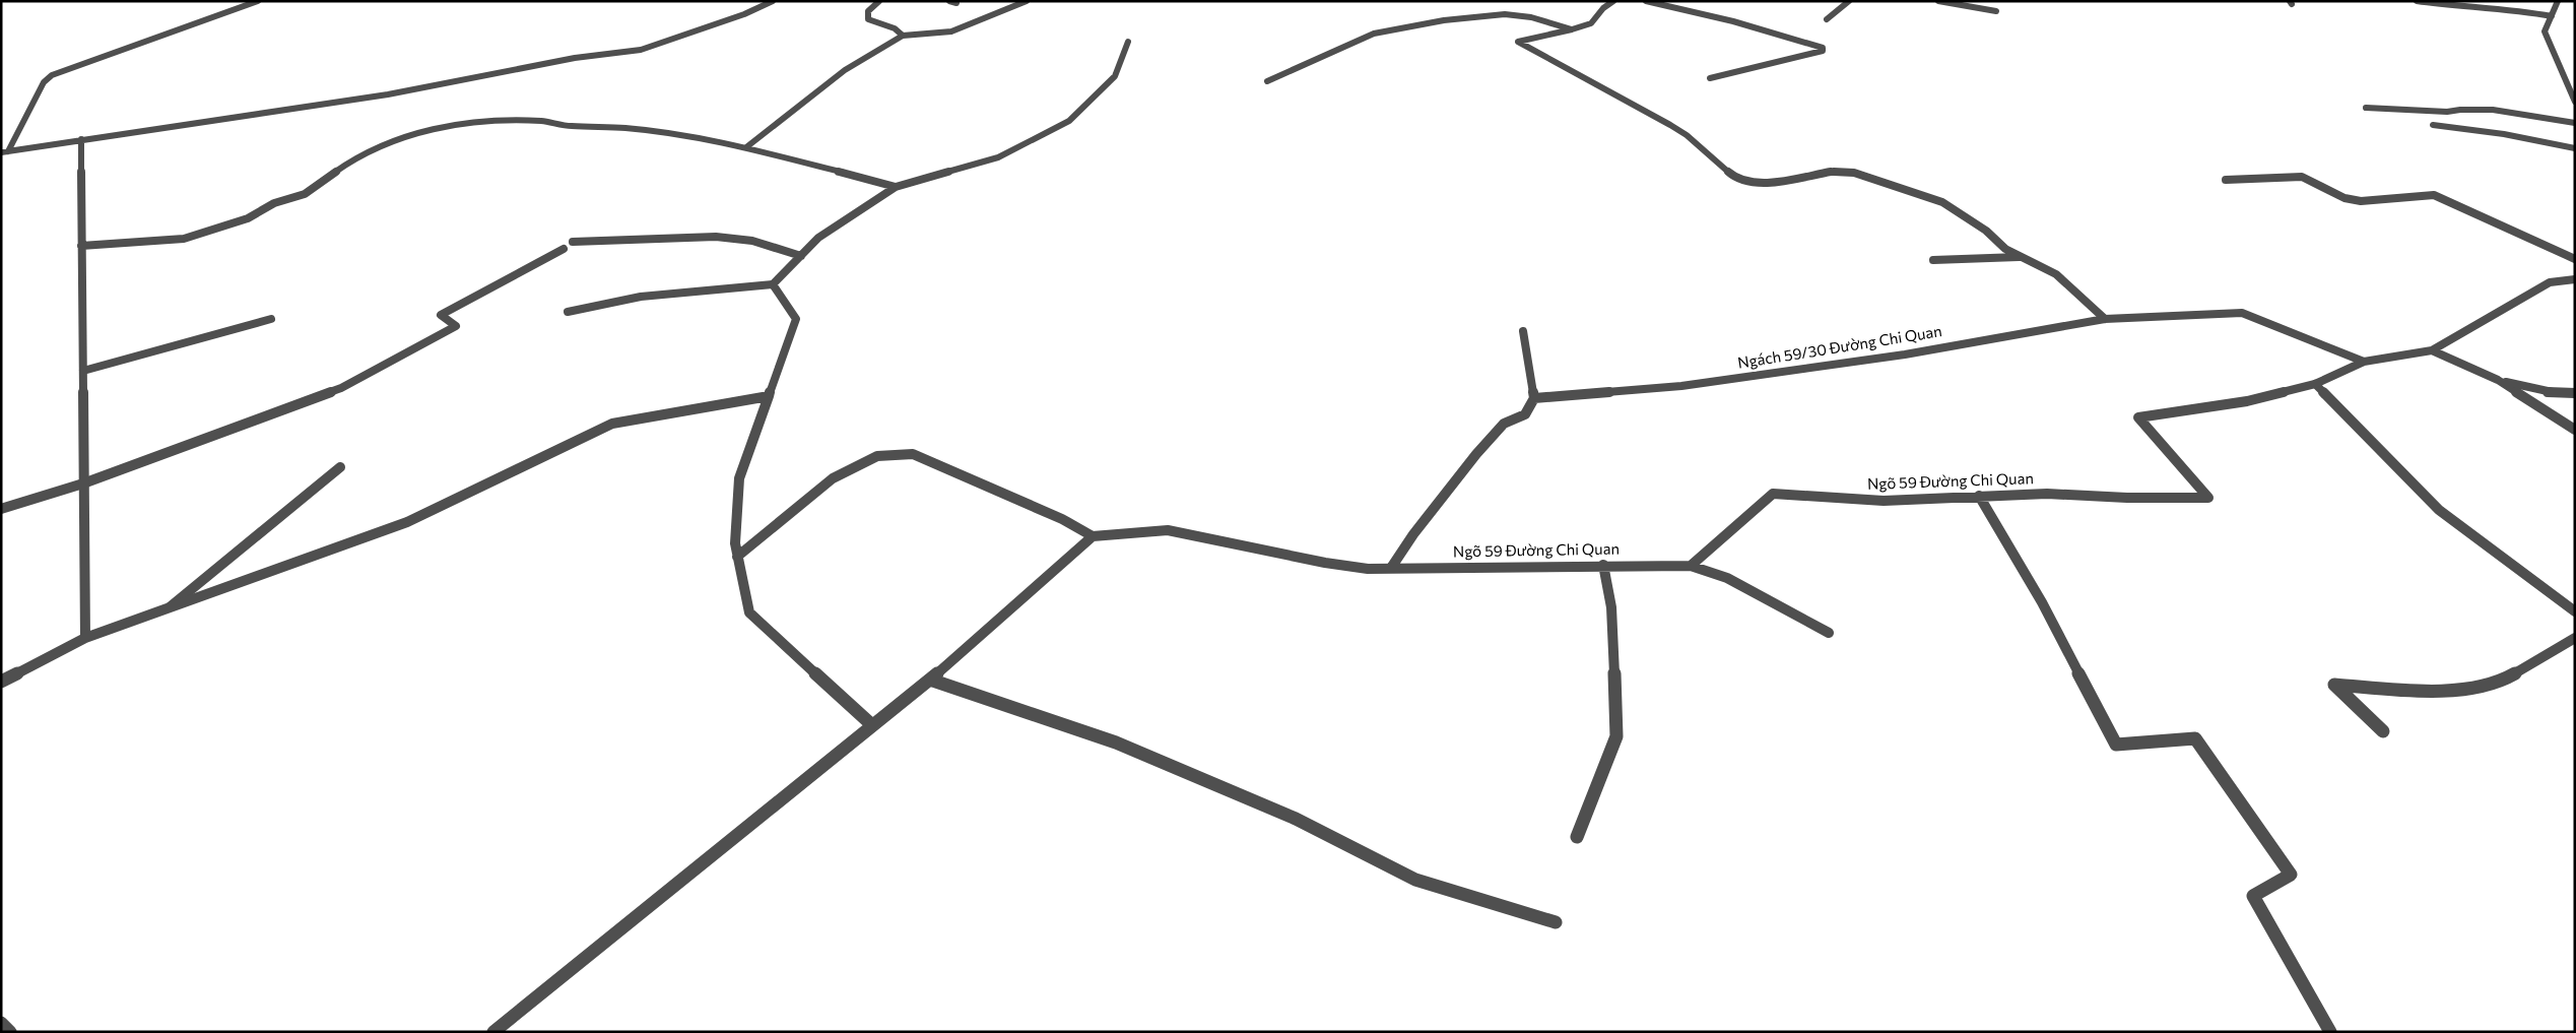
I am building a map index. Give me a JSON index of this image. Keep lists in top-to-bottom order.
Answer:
{
  "streets": {
    "street": ["Ngách 59/30 Đường Chi Quan", "Ngõ 59 Đường Chi Quan"]
  },
  "crossings": [
    ["Ngách 59/30 Đường Chi Quan", "Ngõ 59 Đường Chi Quan"]
  ]
}
